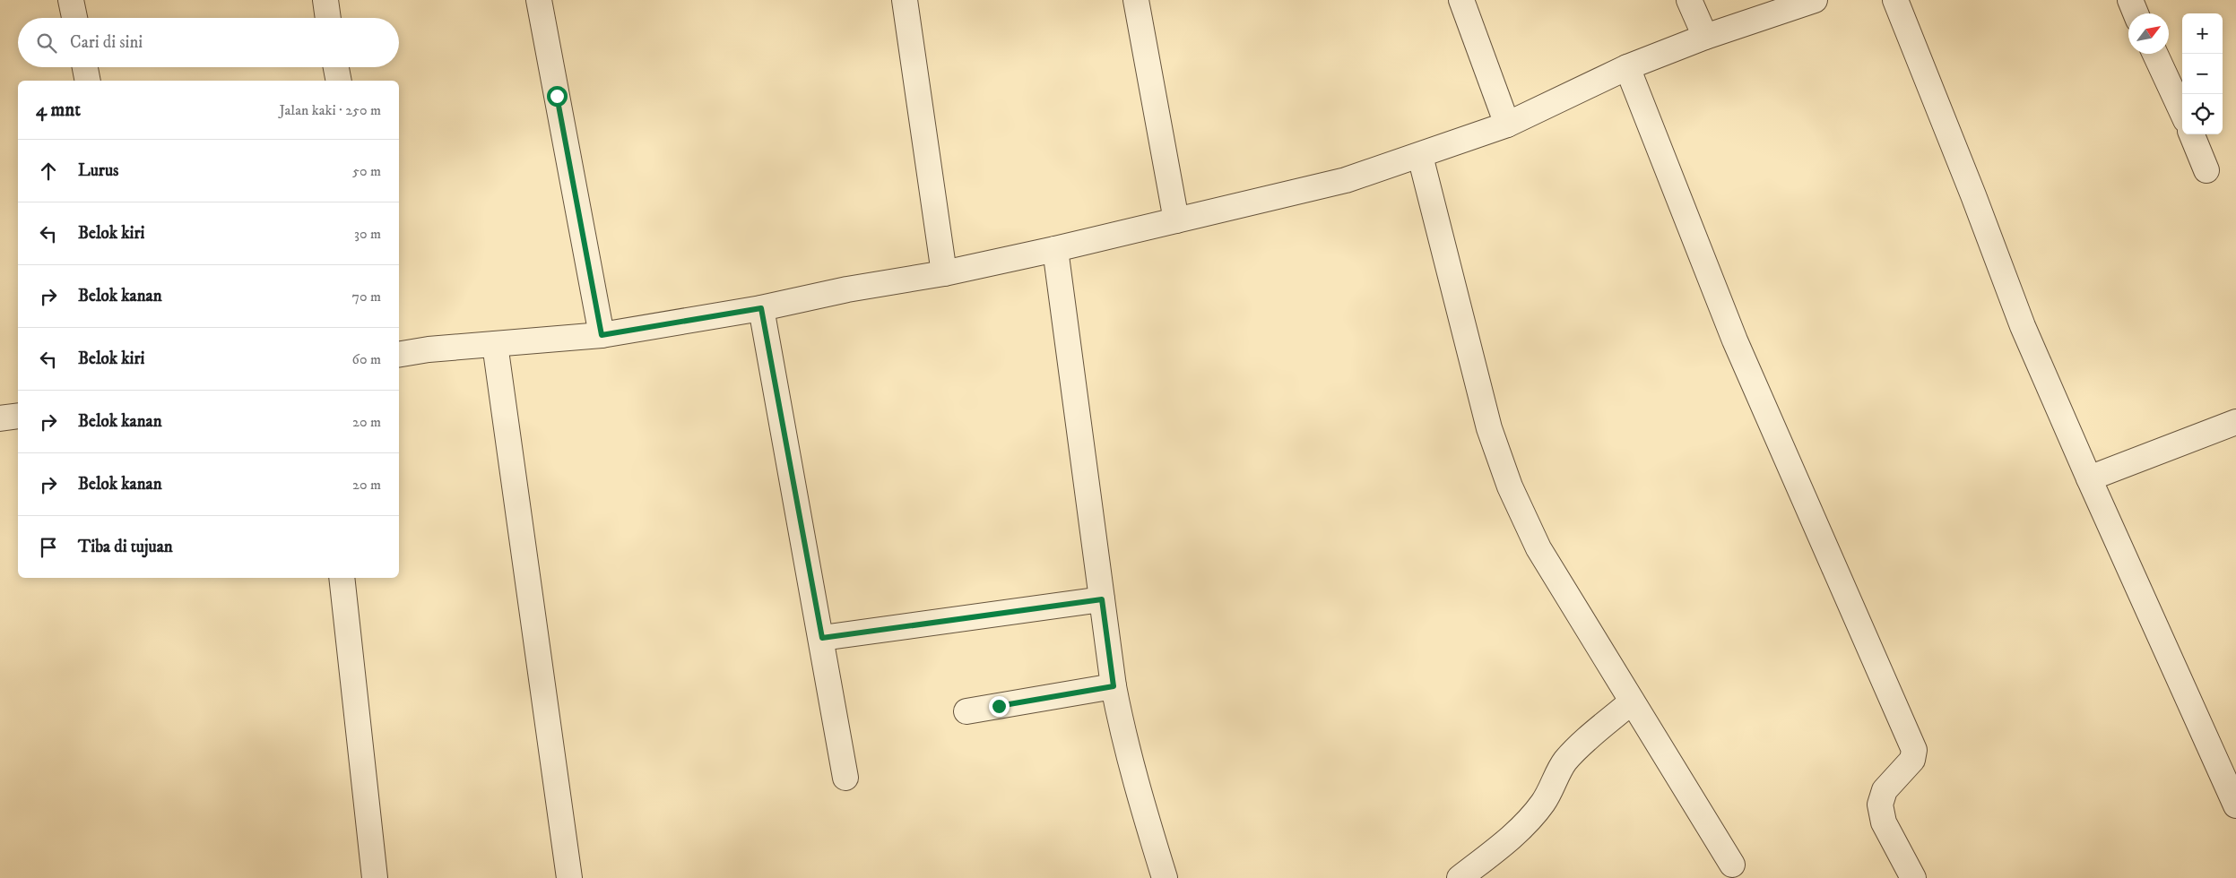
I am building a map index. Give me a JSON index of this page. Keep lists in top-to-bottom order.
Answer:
{
  "north": "top right",
  "page": {
    "map_buttons": ["+", "−"],
    "search": "Cari di sini",
    "heading": ["4 mnt", "Jalan kaki · 250 m"],
    "list": [
      ["Lurus", "50 m"],
      ["Belok kiri", "30 m"],
      ["Belok kanan", "70 m"],
      ["Belok kiri", "60 m"],
      ["Belok kanan", "20 m"],
      ["Belok kanan", "20 m"],
      "Tiba di tujuan"
    ]
  }
}
